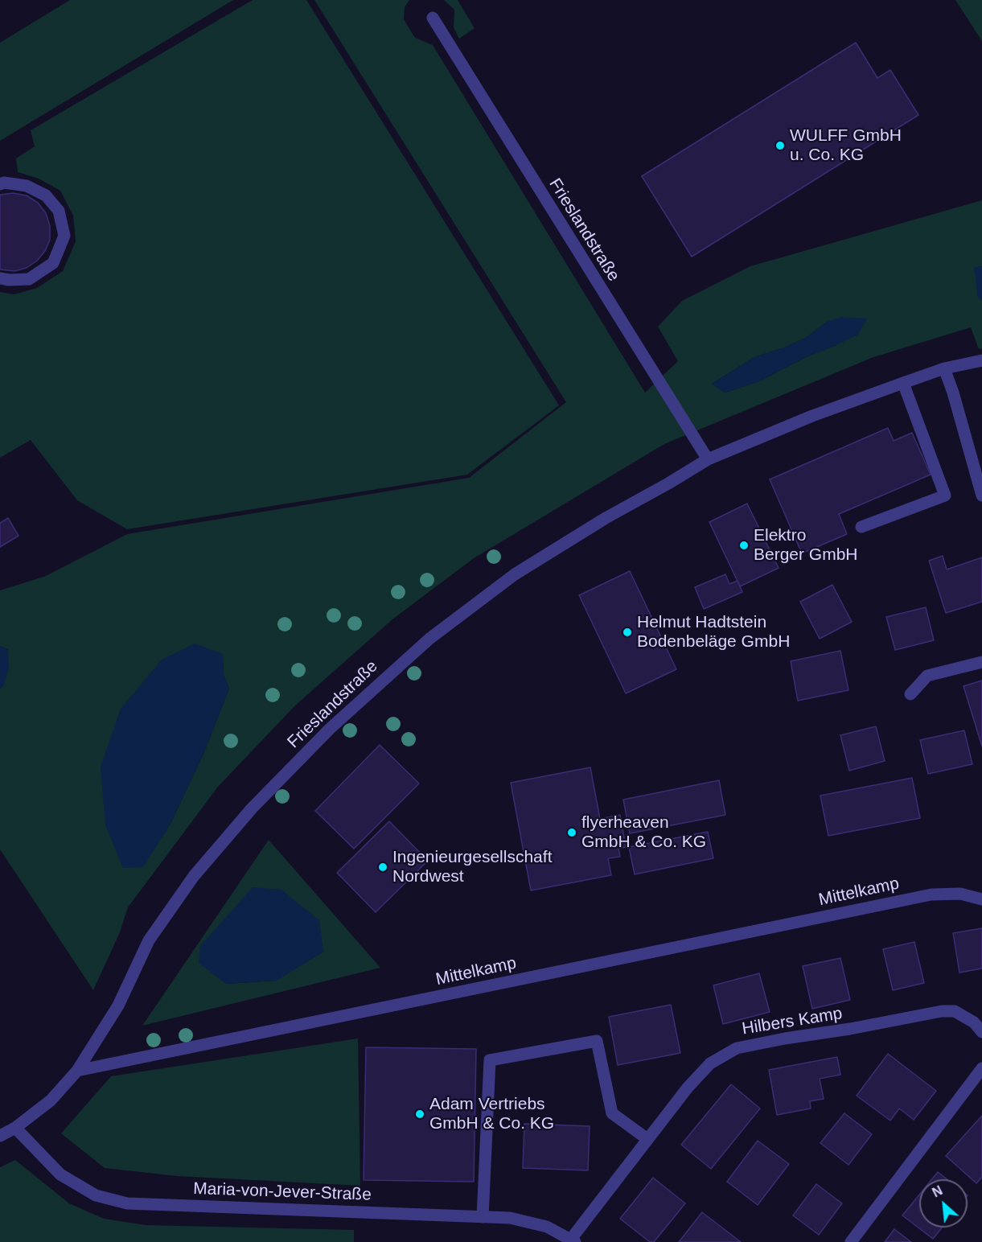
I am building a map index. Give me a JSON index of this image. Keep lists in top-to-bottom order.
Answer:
{
  "streets": {
    "street": [
      "Frieslandstraße",
      "Mittelkamp",
      "Hilbers Kamp",
      "Maria-von-Jever-Straße"
    ]
  },
  "crossings": [
    ["Frieslandstraße", "Mittelkamp"],
    ["Hilbers Kamp", "Maria-von-Jever-Straße"]
  ],
  "places": [
    "WULFF GmbH u. Co. KG",
    "Elektro Berger GmbH",
    "Helmut Hadtstein Bodenbeläge GmbH",
    "flyerheaven GmbH & Co. KG",
    "Ingenieurgesellschaft Nordwest",
    "Adam Vertriebs GmbH & Co. KG"
  ],
  "north": "top left"
}
